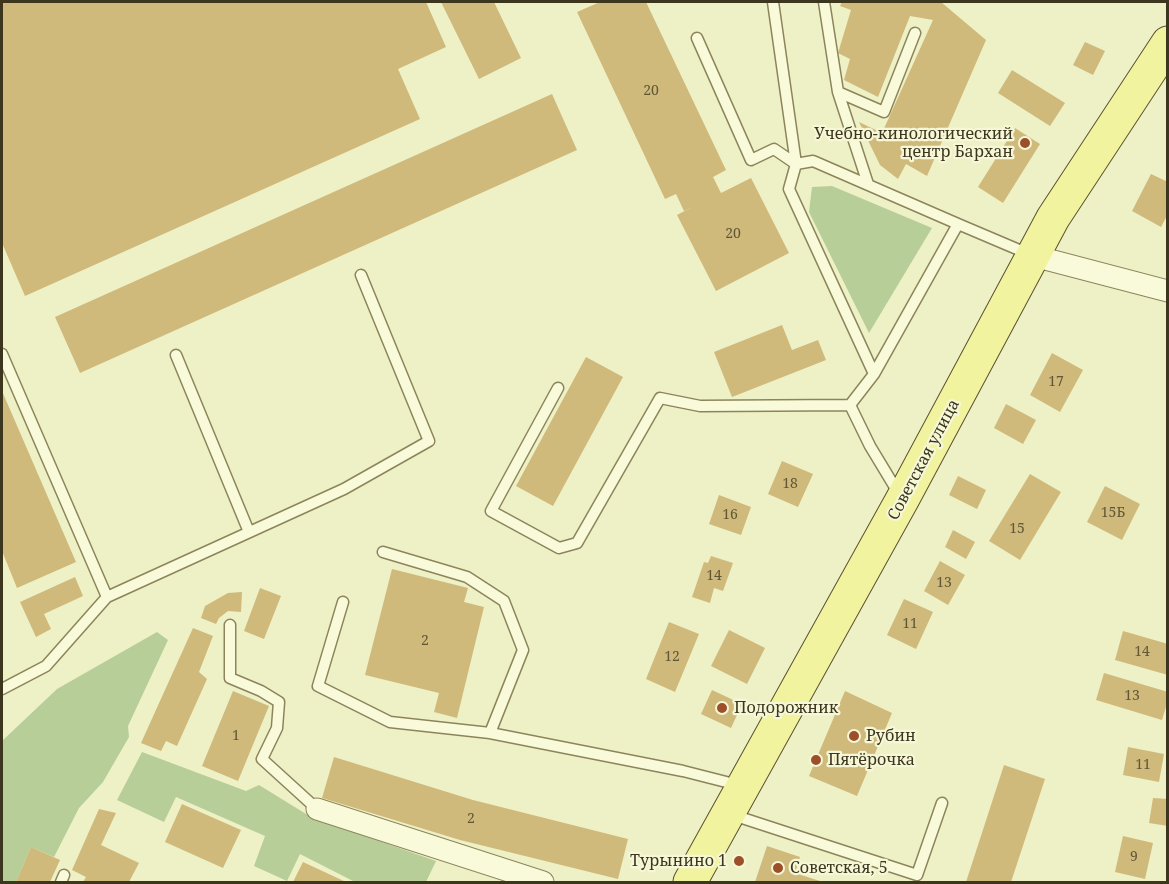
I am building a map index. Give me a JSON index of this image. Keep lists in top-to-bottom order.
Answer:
{
  "streets": {
    "main road": ["Советская улица"]
  },
  "places": [
    "Учебно-кинологический центр Бархан",
    "Подорожник",
    "Рубин",
    "Пятёрочка",
    "Турынино 1",
    "Советская, 5"
  ],
  "house_numbers": [
    "20",
    "20",
    "17",
    "18",
    "15Б",
    "16",
    "15",
    "14",
    "13",
    "11",
    "2",
    "14",
    "12",
    "13",
    "1",
    "11",
    "2",
    "9"
  ]
}
